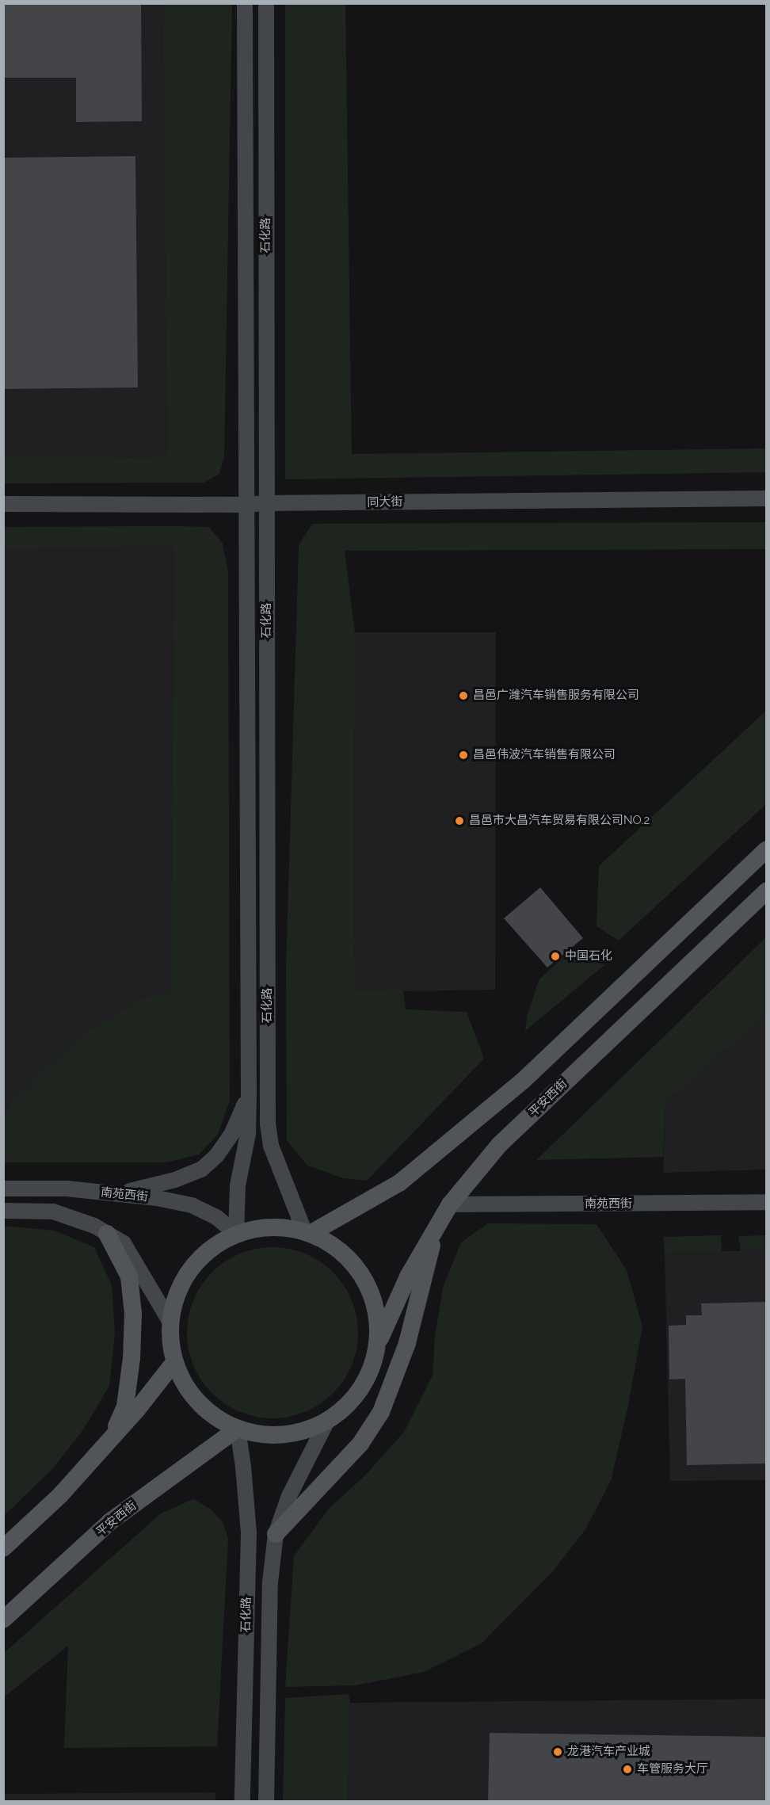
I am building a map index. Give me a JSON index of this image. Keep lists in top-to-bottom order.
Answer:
{
  "streets": {
    "main road": [
      "石化路",
      "同大街",
      "平安西街",
      "南苑西街"
    ]
  },
  "crossings": [
    ["石化路", "同大街"],
    ["石化路", "平安西街"],
    ["石化路", "南苑西街"],
    ["平安西街", "南苑西街"]
  ],
  "places": [
    "昌邑广潍汽车销售服务有限公司",
    "昌邑伟波汽车销售有限公司",
    "昌邑市大昌汽车贸易有限公司NO.2",
    "中国石化",
    "龙港汽车产业城",
    "车管服务大厅"
  ]
}
